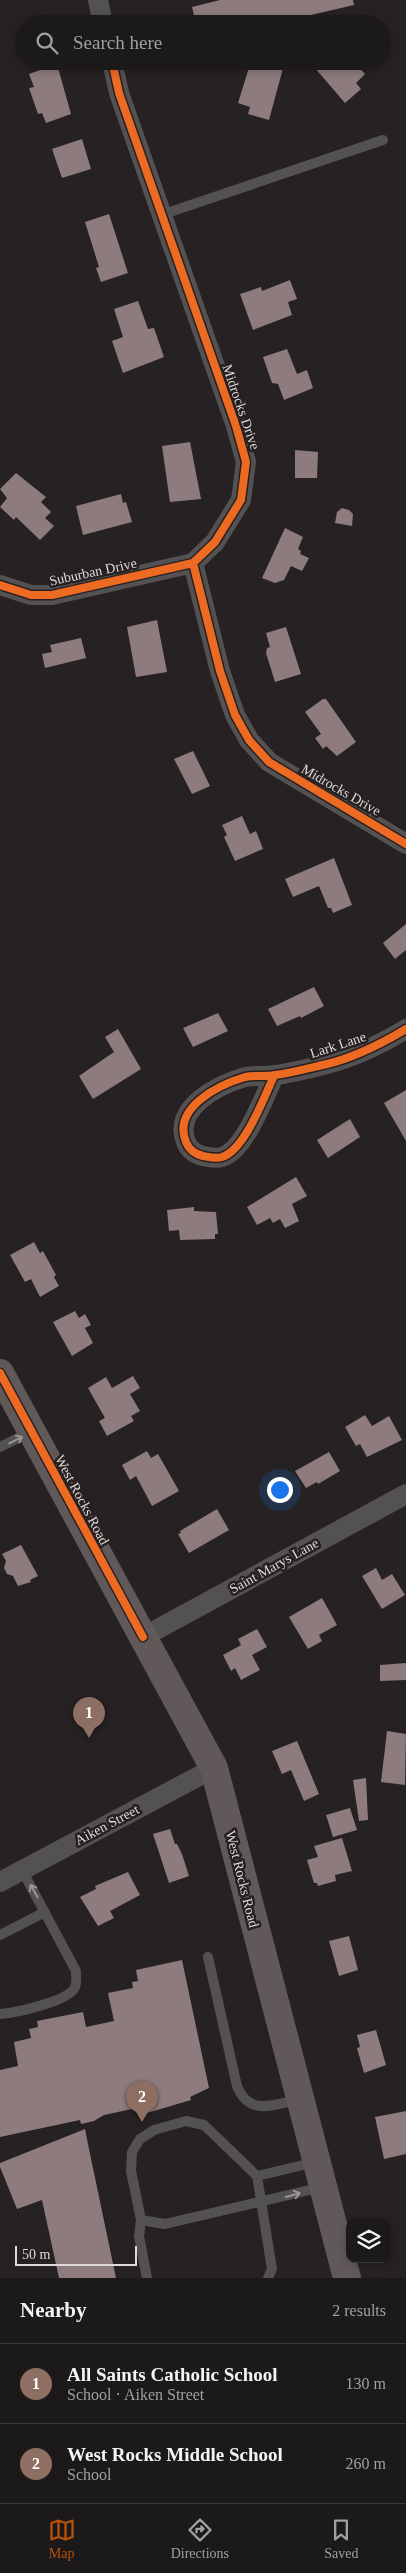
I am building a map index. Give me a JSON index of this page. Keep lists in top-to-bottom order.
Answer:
{
  "streets": {
    "main road": ["West Rocks Road"],
    "street": [
      "Midrocks Drive",
      "Suburban Drive",
      "Lark Lane",
      "Saint Marys Lane",
      "Aiken Street"
    ]
  },
  "crossings": [
    ["Midrocks Drive", "Suburban Drive"],
    ["West Rocks Road", "Saint Marys Lane"],
    ["West Rocks Road", "Aiken Street"]
  ],
  "scale_bar": "50 m",
  "page": {
    "search": "Search here",
    "pins": ["1", "2"],
    "scale": "50 m",
    "heading": ["Nearby", "2 results"],
    "list": [
      {
        "mark": "1",
        "name": "All Saints Catholic School",
        "note": "School · Aiken Street",
        "value": "130 m"
      },
      {
        "mark": "2",
        "name": "West Rocks Middle School",
        "note": "School",
        "value": "260 m"
      }
    ],
    "nav": ["Map", "Directions", "Saved"]
  }
}
